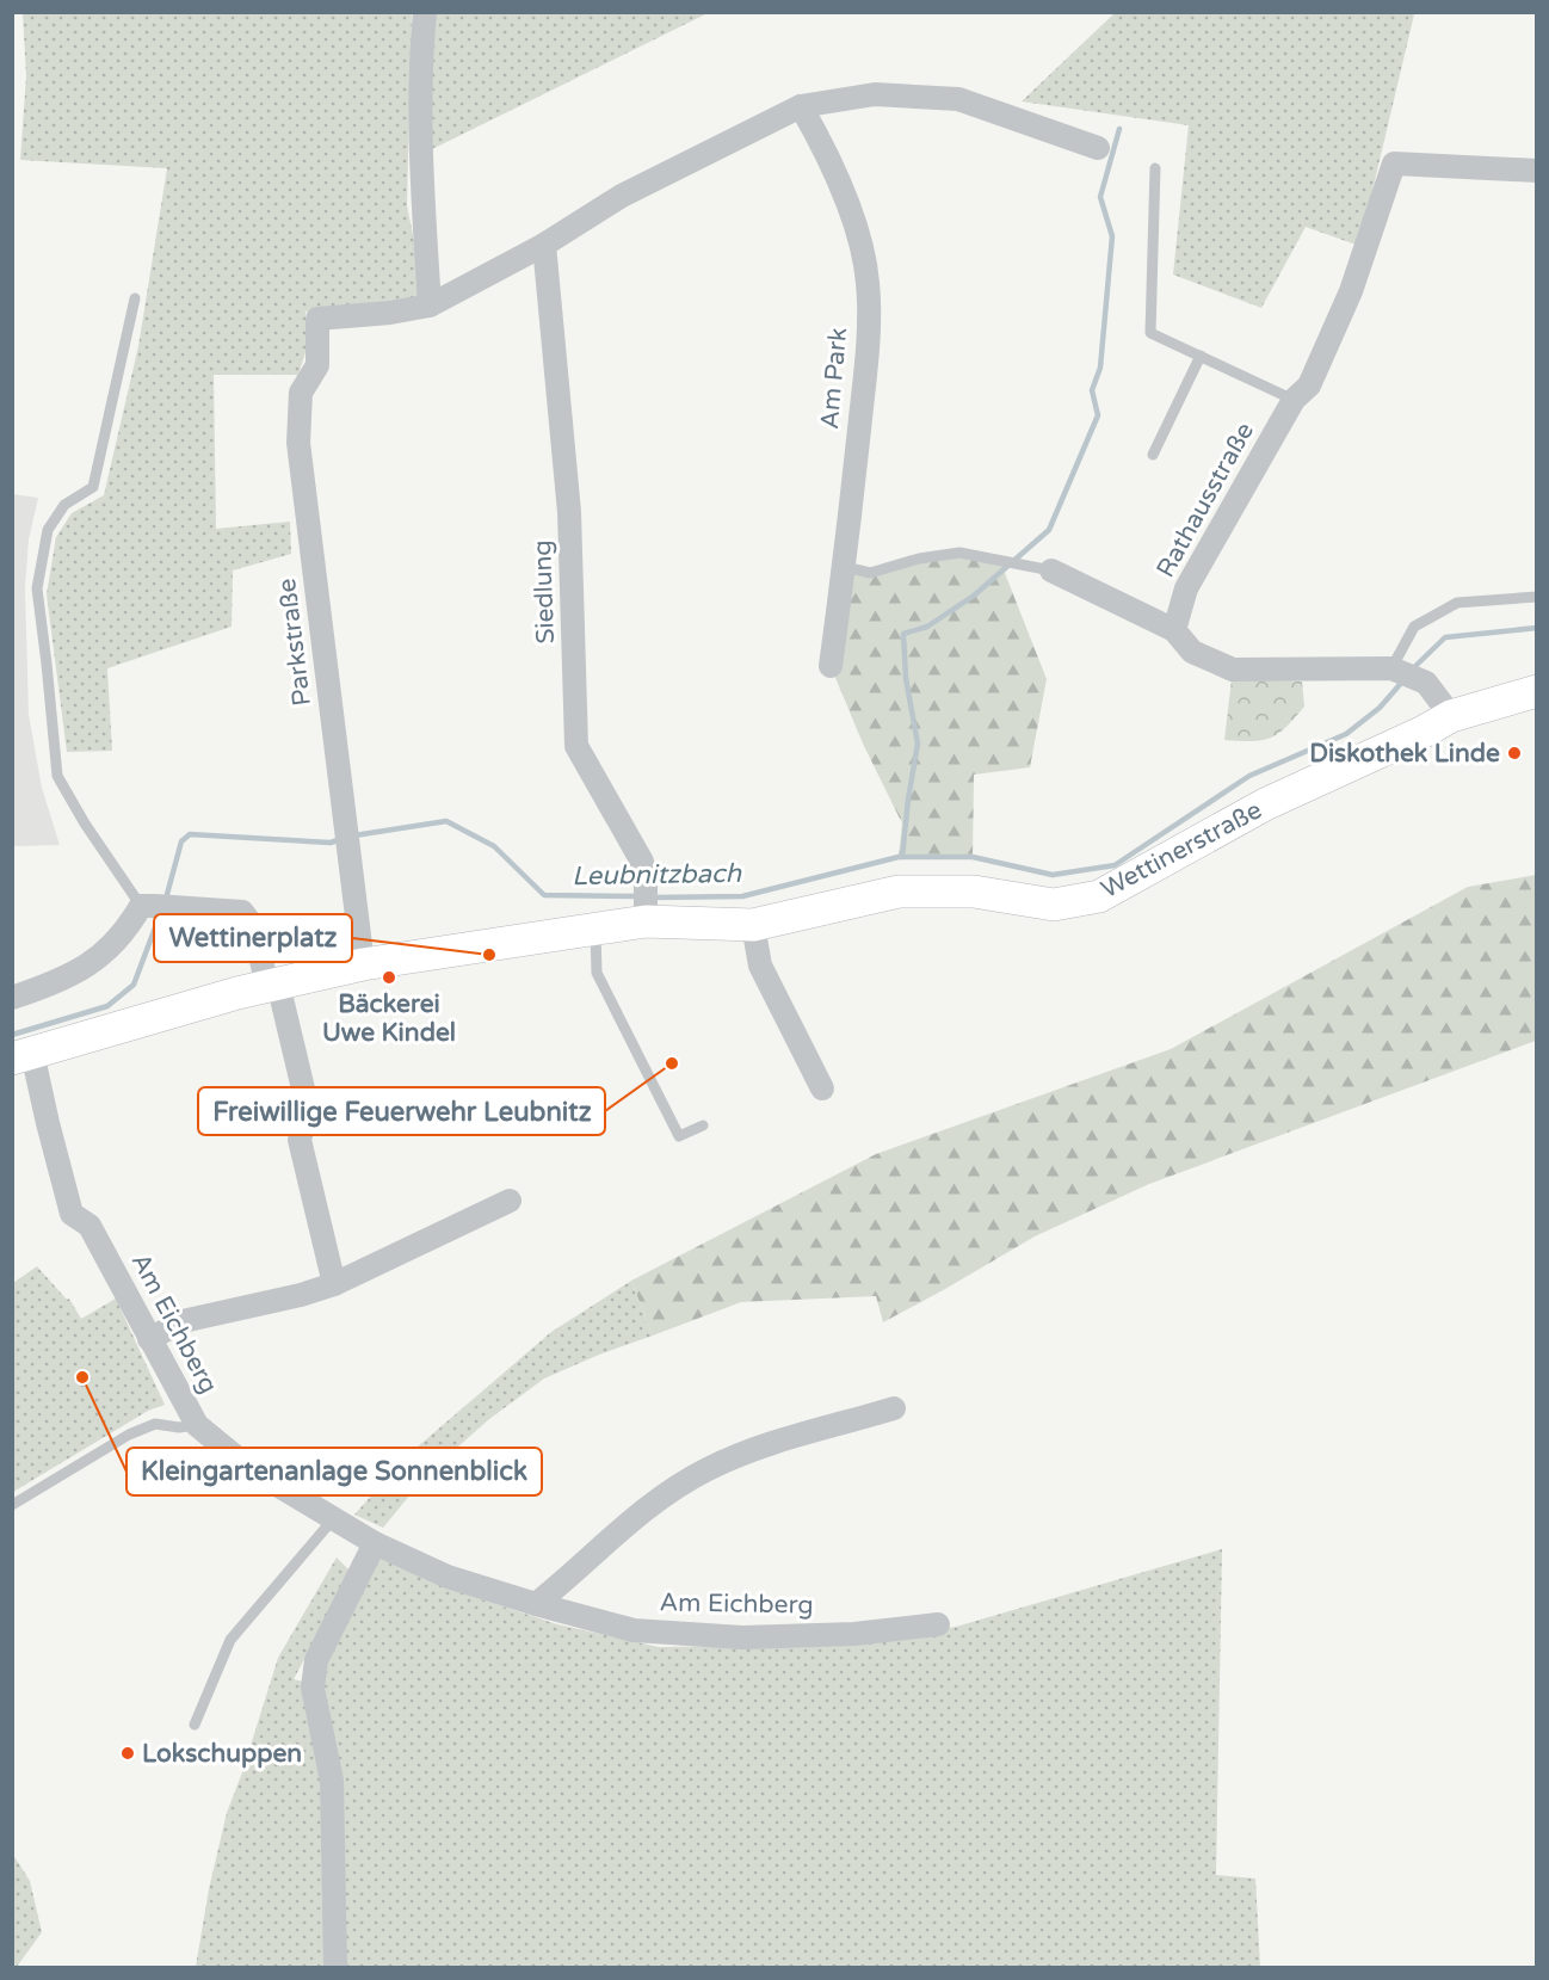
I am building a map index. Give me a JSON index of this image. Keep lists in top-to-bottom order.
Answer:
{
  "streets": {
    "street": [
      "Am Park",
      "Rathausstraße",
      "Siedlung",
      "Parkstraße",
      "Wettinerstraße",
      "Am Eichberg"
    ]
  },
  "crossings": [
    ["Siedlung", "Wettinerstraße"],
    ["Parkstraße", "Wettinerstraße"],
    ["Wettinerstraße", "Am Eichberg"]
  ],
  "water": ["Leubnitzbach"],
  "places": [
    "Diskothek Linde",
    "Wettinerplatz",
    "Bäckerei Uwe Kindel",
    "Freiwillige Feuerwehr Leubnitz",
    "Kleingartenanlage Sonnenblick",
    "Lokschuppen"
  ]
}
